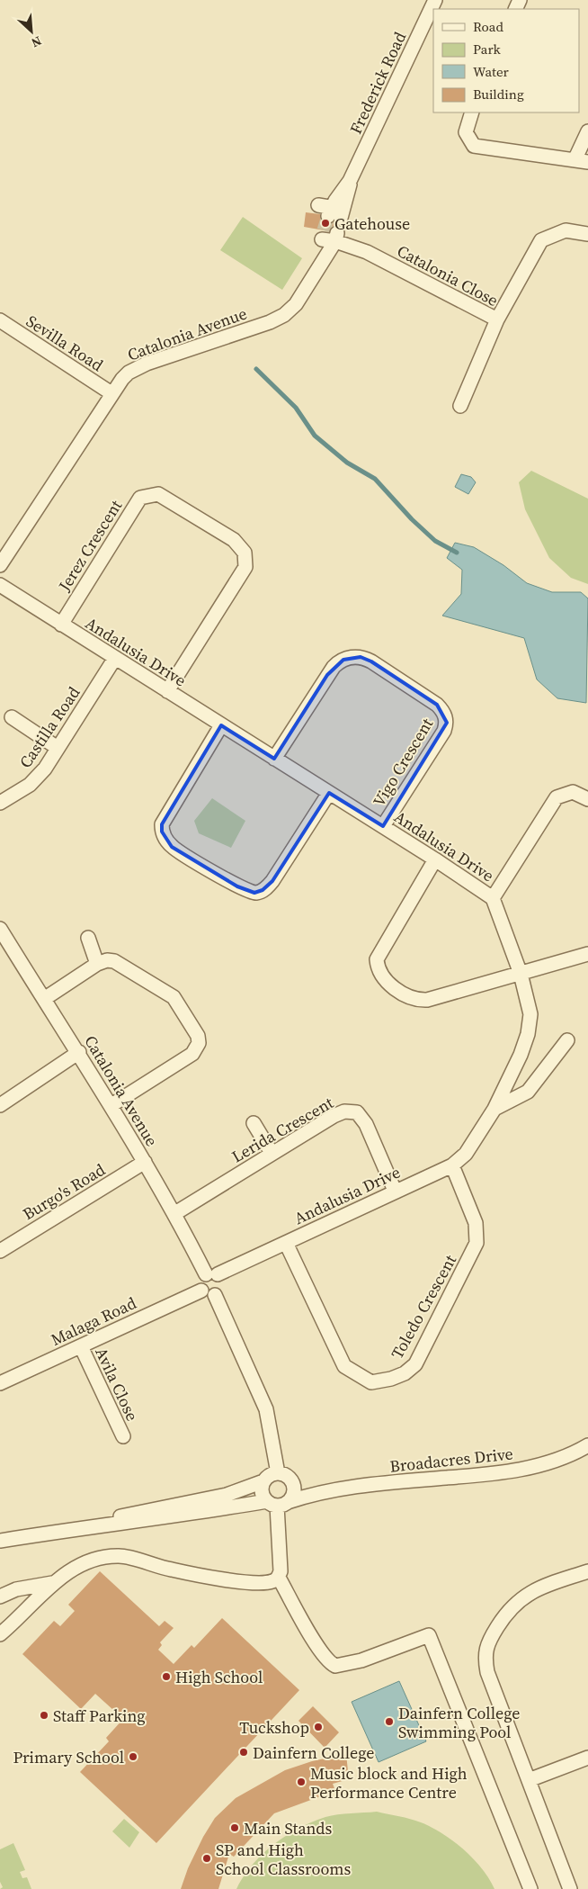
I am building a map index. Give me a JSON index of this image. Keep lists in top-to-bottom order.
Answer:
{
  "streets": {
    "street": [
      "Frederick Road",
      "Catalonia Close",
      "Catalonia Avenue",
      "Sevilla Road",
      "Jerez Crescent",
      "Andalusia Drive",
      "Castilla Road",
      "Vigo Crescent",
      "Lerida Crescent",
      "Burgo's Road",
      "Toledo Crescent",
      "Malaga Road",
      "Avila Close",
      "Broadacres Drive"
    ]
  },
  "crossings": [
    ["Catalonia Close", "Catalonia Avenue"],
    ["Catalonia Avenue", "Sevilla Road"],
    ["Catalonia Avenue", "Andalusia Drive"],
    ["Catalonia Avenue", "Lerida Crescent"],
    ["Catalonia Avenue", "Burgo's Road"],
    ["Catalonia Avenue", "Malaga Road"],
    ["Jerez Crescent", "Andalusia Drive"],
    ["Andalusia Drive", "Castilla Road"],
    ["Andalusia Drive", "Vigo Crescent"],
    ["Andalusia Drive", "Lerida Crescent"],
    ["Andalusia Drive", "Toledo Crescent"],
    ["Andalusia Drive", "Malaga Road"],
    ["Malaga Road", "Avila Close"]
  ],
  "places": [
    "Gatehouse",
    "High School",
    "Staff Parking",
    "Dainfern College Swimming Pool",
    "Tuckshop",
    "Dainfern College",
    "Primary School",
    "Music block and High Performance Centre",
    "Main Stands",
    "SP and High School Classrooms"
  ],
  "legend": [
    "Road",
    "Park",
    "Water",
    "Building"
  ],
  "north": "bottom right"
}
